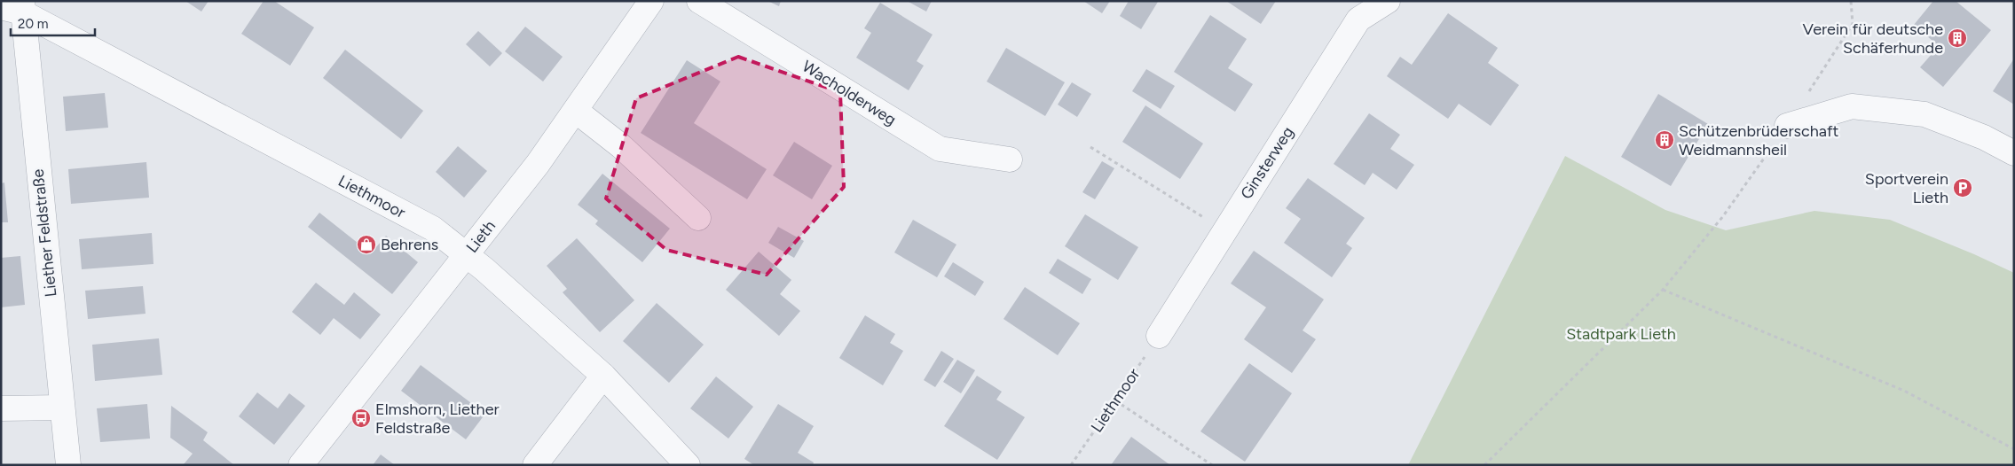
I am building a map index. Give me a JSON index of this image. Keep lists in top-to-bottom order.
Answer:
{
  "streets": {
    "street": [
      "Wacholderweg",
      "Ginsterweg",
      "Liethmoor",
      "Liether Feldstraße",
      "Lieth"
    ]
  },
  "crossings": [
    ["Ginsterweg", "Liethmoor"],
    ["Liethmoor", "Liether Feldstraße"],
    ["Liethmoor", "Lieth"]
  ],
  "parks": ["Stadtpark Lieth"],
  "places": {
    "building": ["Verein für deutsche Schäferhunde", "Schützenbrüderschaft Weidmannsheil"],
    "parking": ["Sportverein Lieth"],
    "shop": ["Behrens"],
    "bus stop": ["Elmshorn, Liether Feldstraße"]
  },
  "scale_bar": "20 m"
}
